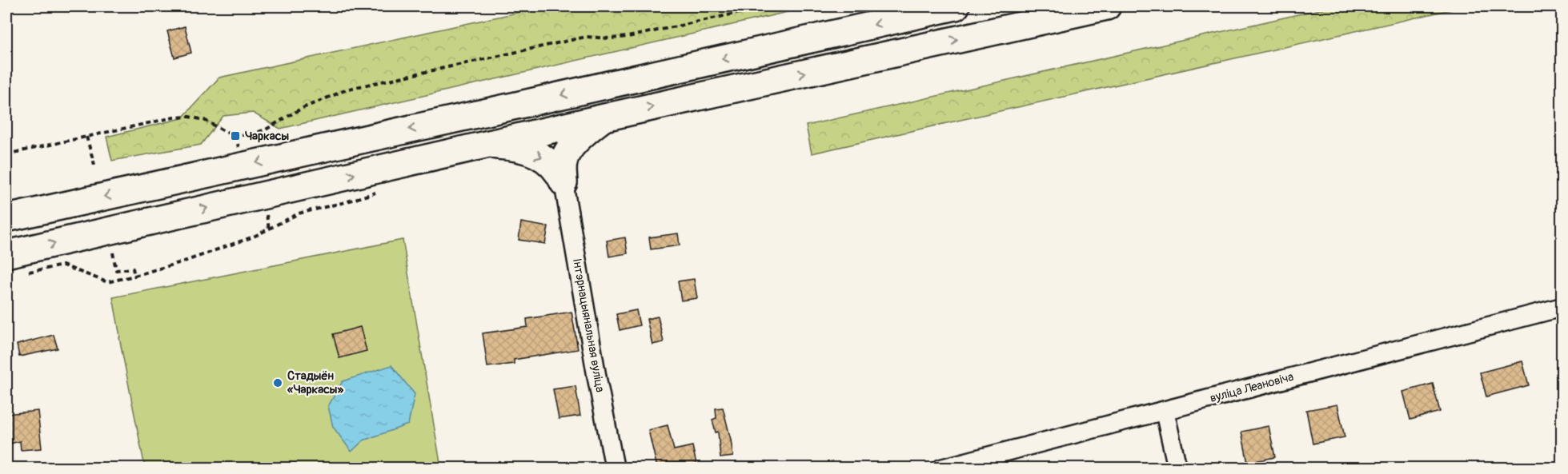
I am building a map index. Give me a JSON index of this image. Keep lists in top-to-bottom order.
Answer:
{
  "streets": {
    "street": ["Інтэрнацыянальная вуліца", "вуліца Леановіча"]
  },
  "places": {
    "transit": ["Чаркасы"],
    "other": ["Стадыён «Чаркасы»"]
  }
}
